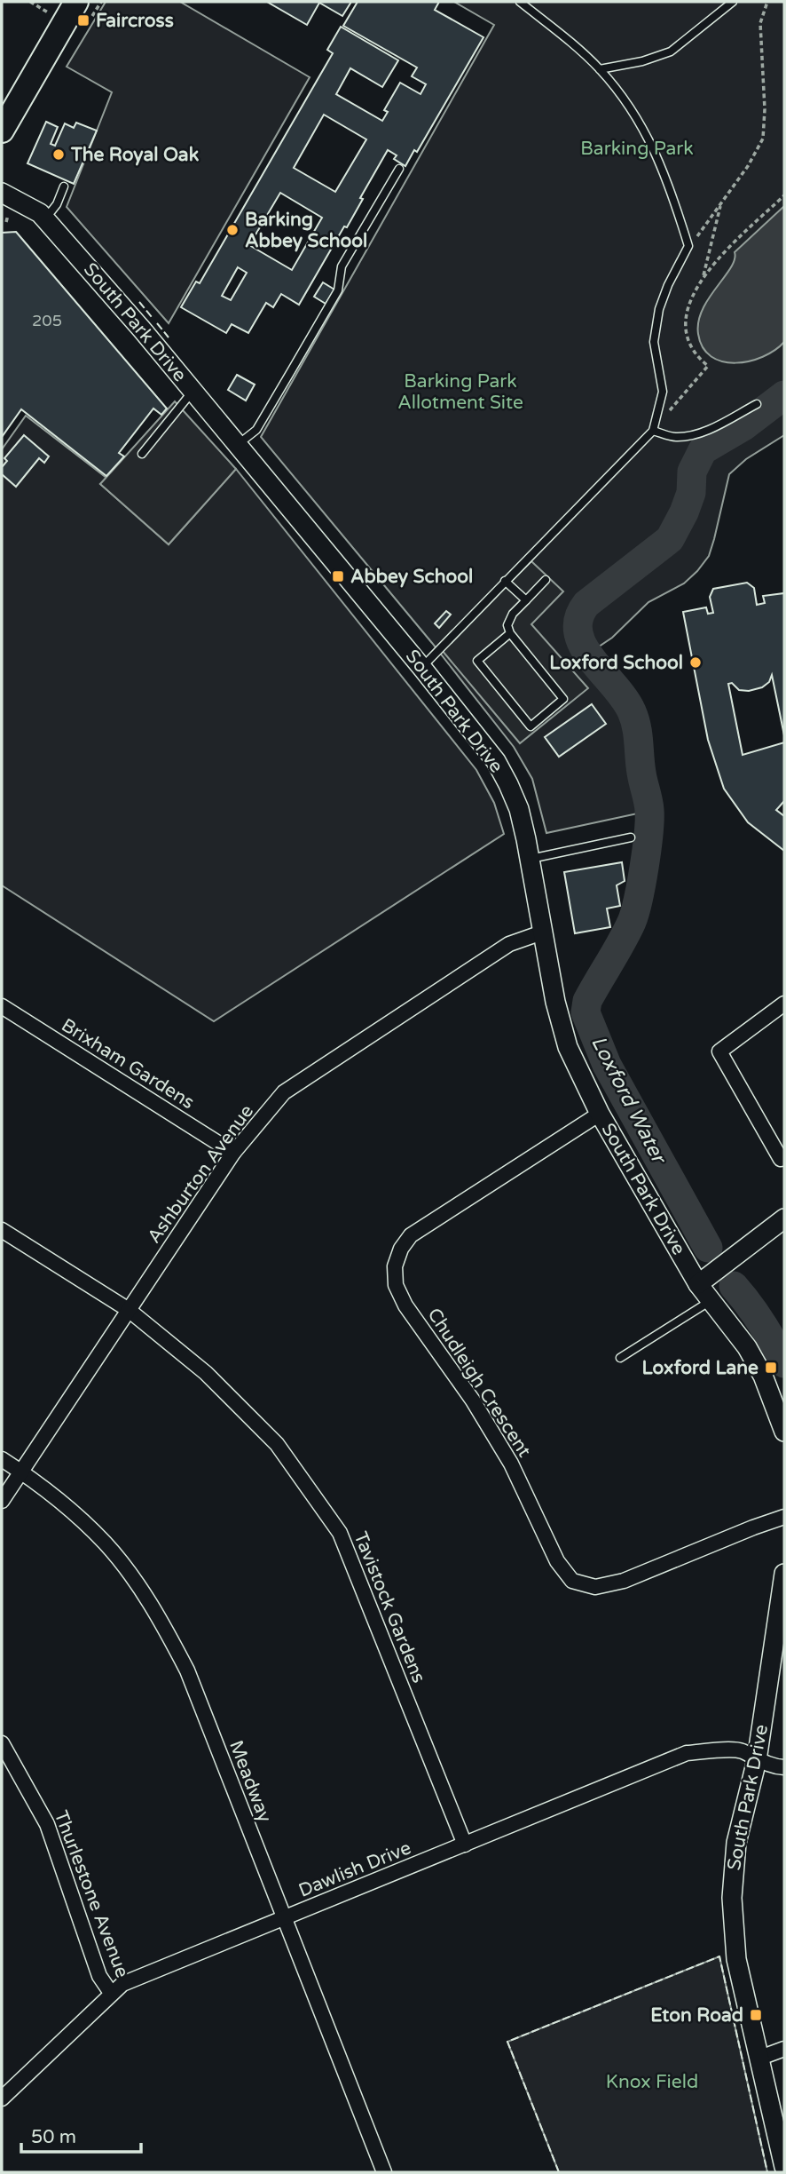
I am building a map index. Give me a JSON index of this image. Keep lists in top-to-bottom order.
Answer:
{
  "streets": {
    "street": [
      "South Park Drive",
      "Brixham Gardens",
      "Ashburton Avenue",
      "Chudleigh Crescent",
      "Tavistock Gardens",
      "Meadway",
      "Dawlish Drive",
      "Thurlestone Avenue"
    ]
  },
  "crossings": [
    ["South Park Drive", "Ashburton Avenue"],
    ["South Park Drive", "Chudleigh Crescent"],
    ["South Park Drive", "Dawlish Drive"],
    ["Brixham Gardens", "Ashburton Avenue"],
    ["Ashburton Avenue", "Tavistock Gardens"],
    ["Ashburton Avenue", "Meadway"],
    ["Tavistock Gardens", "Dawlish Drive"],
    ["Meadway", "Dawlish Drive"],
    ["Dawlish Drive", "Thurlestone Avenue"]
  ],
  "water": ["Loxford Water"],
  "parks": ["Barking Park", "Barking Park Allotment Site", "Knox Field"],
  "places": {
    "transit": [
      "Faircross",
      "Abbey School",
      "Loxford Lane",
      "Eton Road"
    ],
    "other": ["The Royal Oak", "Barking Abbey School", "Loxford School"]
  },
  "house_numbers": ["205"],
  "scale_bar": "50 m"
}
